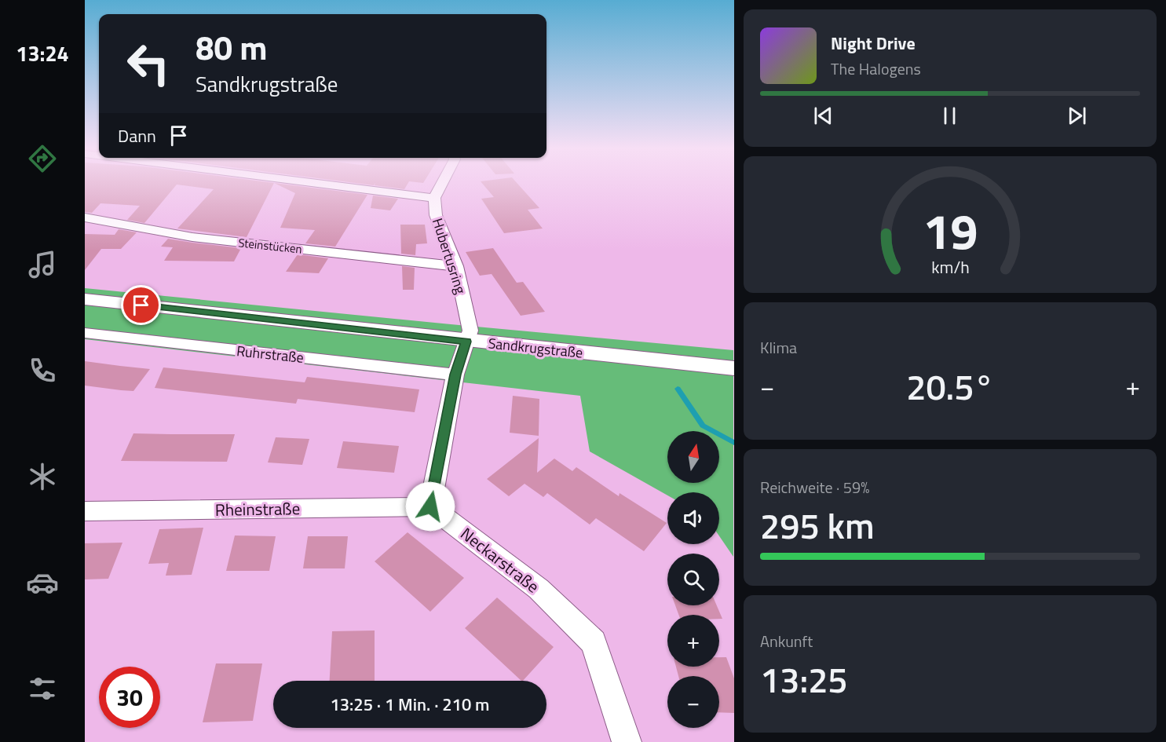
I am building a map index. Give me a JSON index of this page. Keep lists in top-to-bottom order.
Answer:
{
  "streets": {
    "street": [
      "Steinstücken",
      "Hubertusring",
      "Sandkrugstraße",
      "Ruhrstraße",
      "Rheinstraße",
      "Neckarstraße"
    ]
  },
  "crossings": [
    ["Steinstücken", "Hubertusring"],
    ["Hubertusring", "Sandkrugstraße"],
    ["Rheinstraße", "Neckarstraße"]
  ],
  "north": "top",
  "page": {
    "tabs": "13:24",
    "turn": ["80 m", "Sandkrugstraße"],
    "song": ["Night Drive", "The Halogens"],
    "then": "Dann",
    "tile": [
      "Klima",
      ["Reichweite · 59%", "295 km"],
      ["Ankunft", "13:25"]
    ],
    "heat": ["−", "20.5°", "+"],
    "map_buttons": ["+", "−"],
    "limit": "30",
    "trip": "13:25 · 1 Min. · 210 m",
    "gauge": ["19", "km/h"]
  }
}
